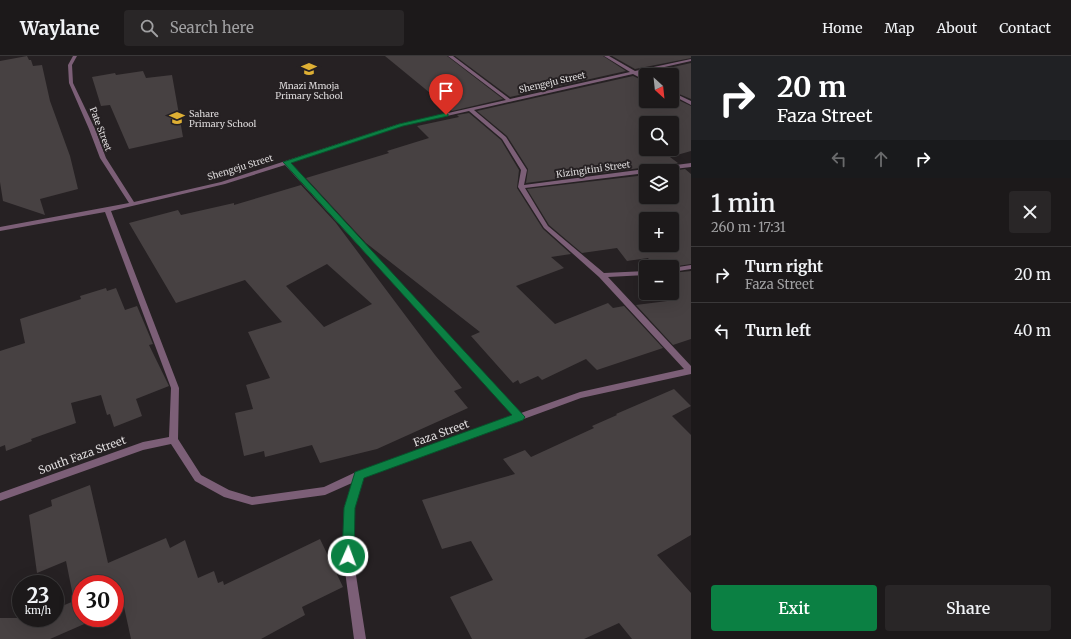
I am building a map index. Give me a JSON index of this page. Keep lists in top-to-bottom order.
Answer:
{
  "streets": {
    "street": [
      "Shengeju Street",
      "Pate Street",
      "Kizingitini Street",
      "Faza Street",
      "South Faza Street"
    ]
  },
  "crossings": [
    ["Shengeju Street", "Pate Street"],
    ["Faza Street", "South Faza Street"]
  ],
  "places": {
    "school or university": ["Mnazi Mmoja Primary School", "Sahare Primary School"]
  },
  "north": "bottom right",
  "page": {
    "header": "Waylane",
    "search": "Search here",
    "nav": [
      "Home",
      "Map",
      "About",
      "Contact"
    ],
    "turn": ["20 m", "Faza Street"],
    "map_buttons": ["+", "−"],
    "heading": ["1 min", "260 m · 17:31"],
    "list": [
      {
        "name": "Turn right",
        "note": "Faza Street",
        "value": "20 m"
      },
      {
        "name": "Turn left",
        "value": "40 m"
      }
    ],
    "speed": "23 km/h",
    "limit": "30",
    "buttons": ["Exit", "Share"]
  }
}
